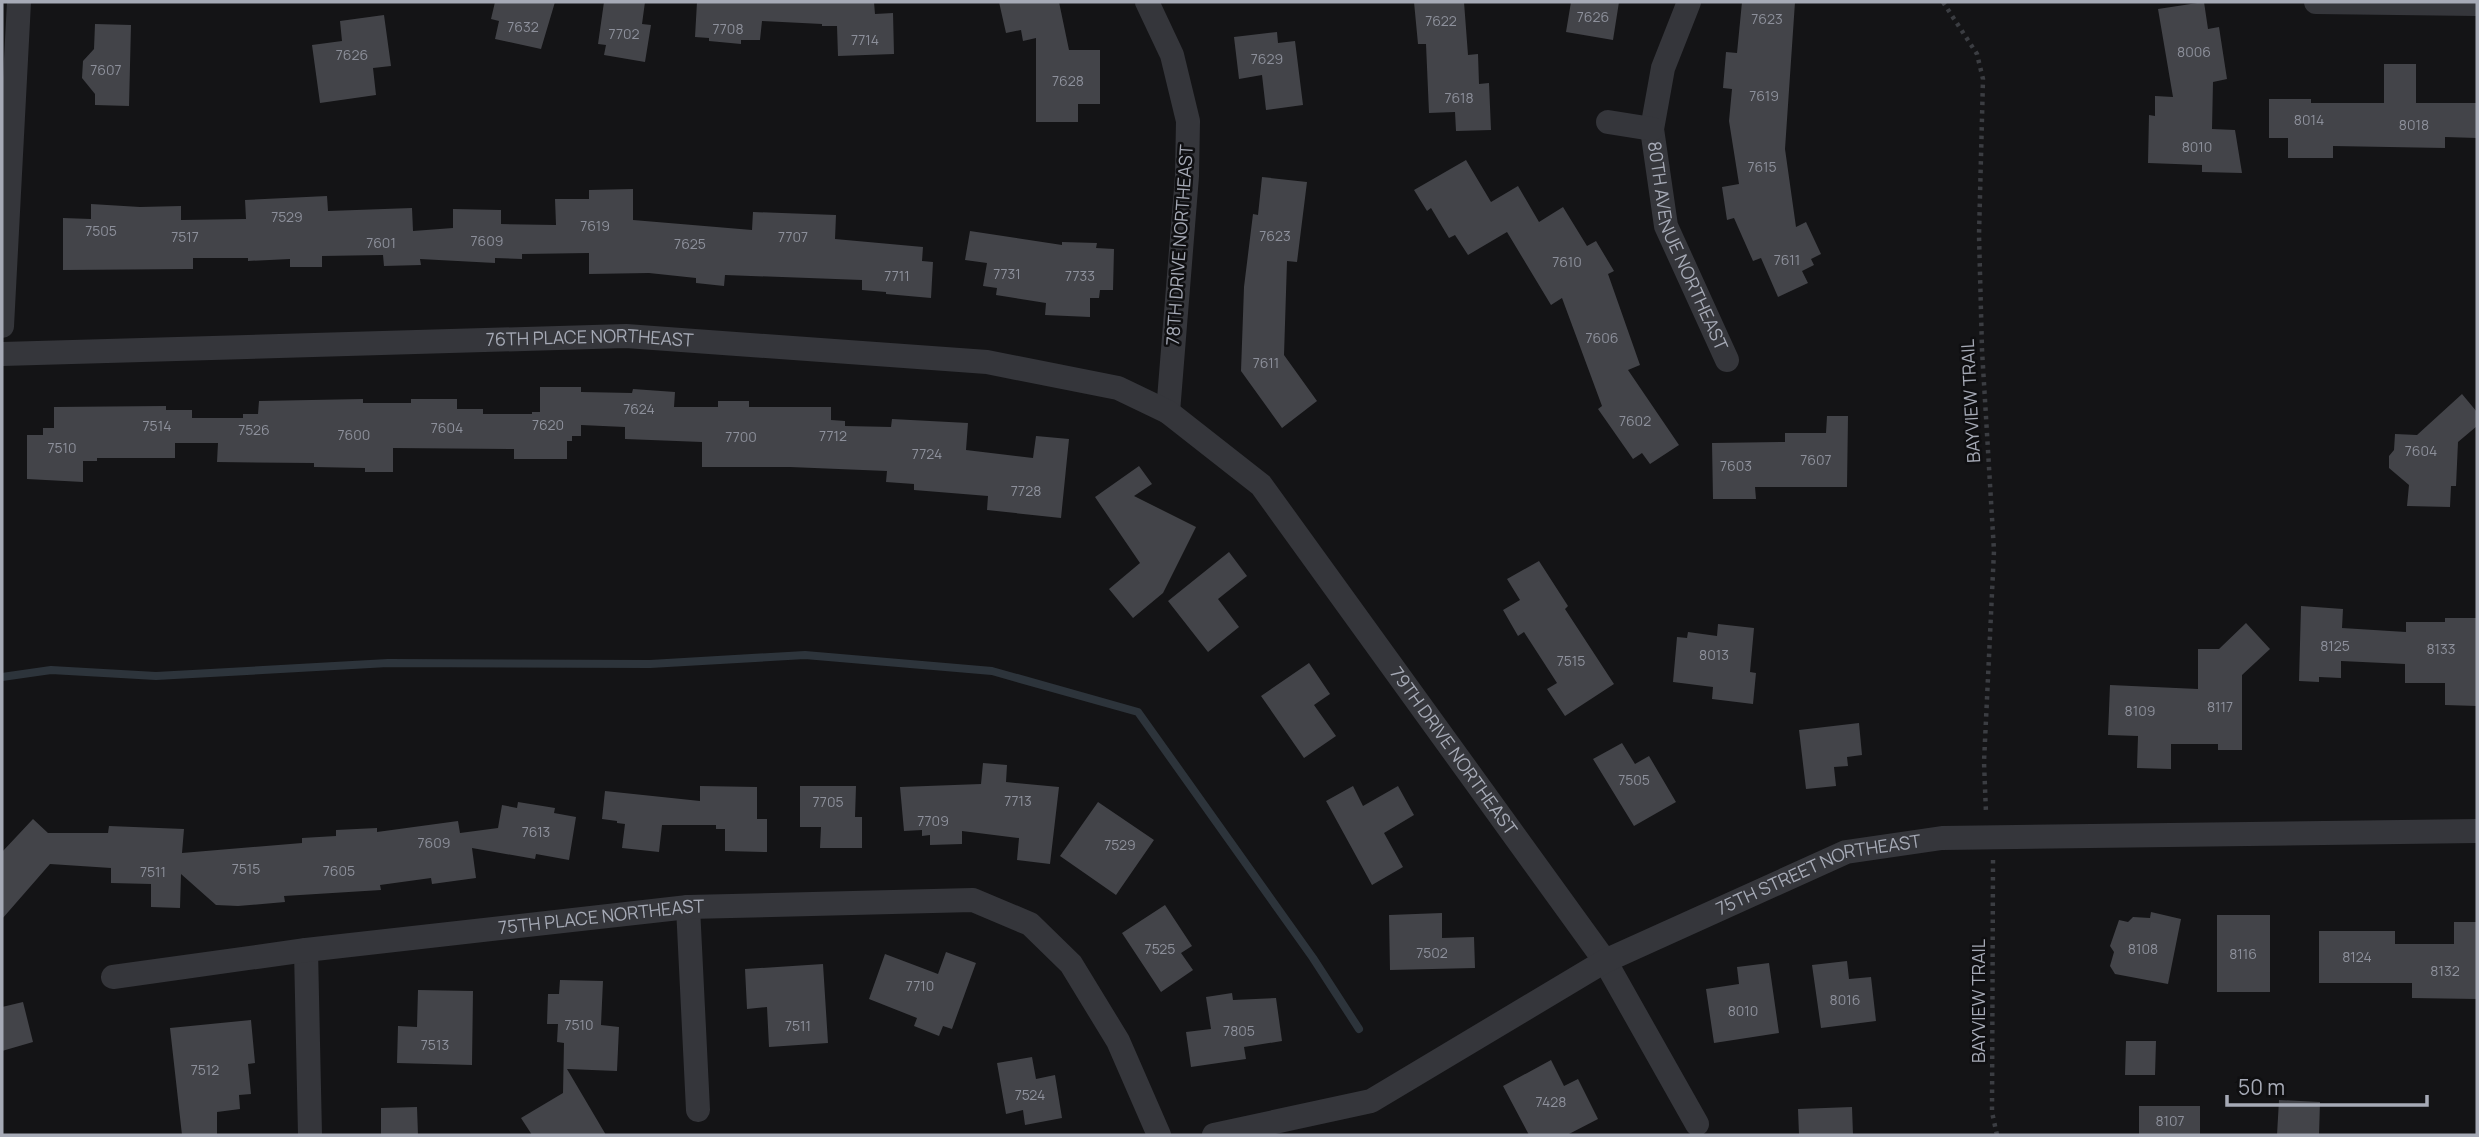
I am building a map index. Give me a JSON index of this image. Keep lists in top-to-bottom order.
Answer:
{
  "streets": {
    "street": [
      "80TH AVENUE NORTHEAST",
      "78TH DRIVE NORTHEAST",
      "76TH PLACE NORTHEAST",
      "79TH DRIVE NORTHEAST",
      "75TH STREET NORTHEAST",
      "75TH PLACE NORTHEAST"
    ],
    "path": ["BAYVIEW TRAIL"]
  },
  "crossings": [
    ["78TH DRIVE NORTHEAST", "76TH PLACE NORTHEAST"],
    ["78TH DRIVE NORTHEAST", "79TH DRIVE NORTHEAST"],
    ["76TH PLACE NORTHEAST", "79TH DRIVE NORTHEAST"],
    ["79TH DRIVE NORTHEAST", "75TH STREET NORTHEAST"]
  ],
  "house_numbers": [
    "7626",
    "7623",
    "7622",
    "7632",
    "7708",
    "7702",
    "7714",
    "8006",
    "7626",
    "7629",
    "7607",
    "7628",
    "7619",
    "7618",
    "8014",
    "8018",
    "8010",
    "7615",
    "7529",
    "7619",
    "7505",
    "7623",
    "7517",
    "7707",
    "7609",
    "7601",
    "7625",
    "7611",
    "7610",
    "7731",
    "7711",
    "7733",
    "7606",
    "7611",
    "7624",
    "7602",
    "7620",
    "7514",
    "7604",
    "7526",
    "7600",
    "7712",
    "7700",
    "7510",
    "7604",
    "7724",
    "7607",
    "7603",
    "7728",
    "8125",
    "8133",
    "8013",
    "7515",
    "8117",
    "8109",
    "7505",
    "7713",
    "7705",
    "7709",
    "7613",
    "7609",
    "7529",
    "7515",
    "7605",
    "7511",
    "7525",
    "8108",
    "7502",
    "8116",
    "8124",
    "8132",
    "7710",
    "8016",
    "8010",
    "7510",
    "7511",
    "7805",
    "7513",
    "7512",
    "7524",
    "7428",
    "8107"
  ],
  "scale_bar": "50 m"
}
